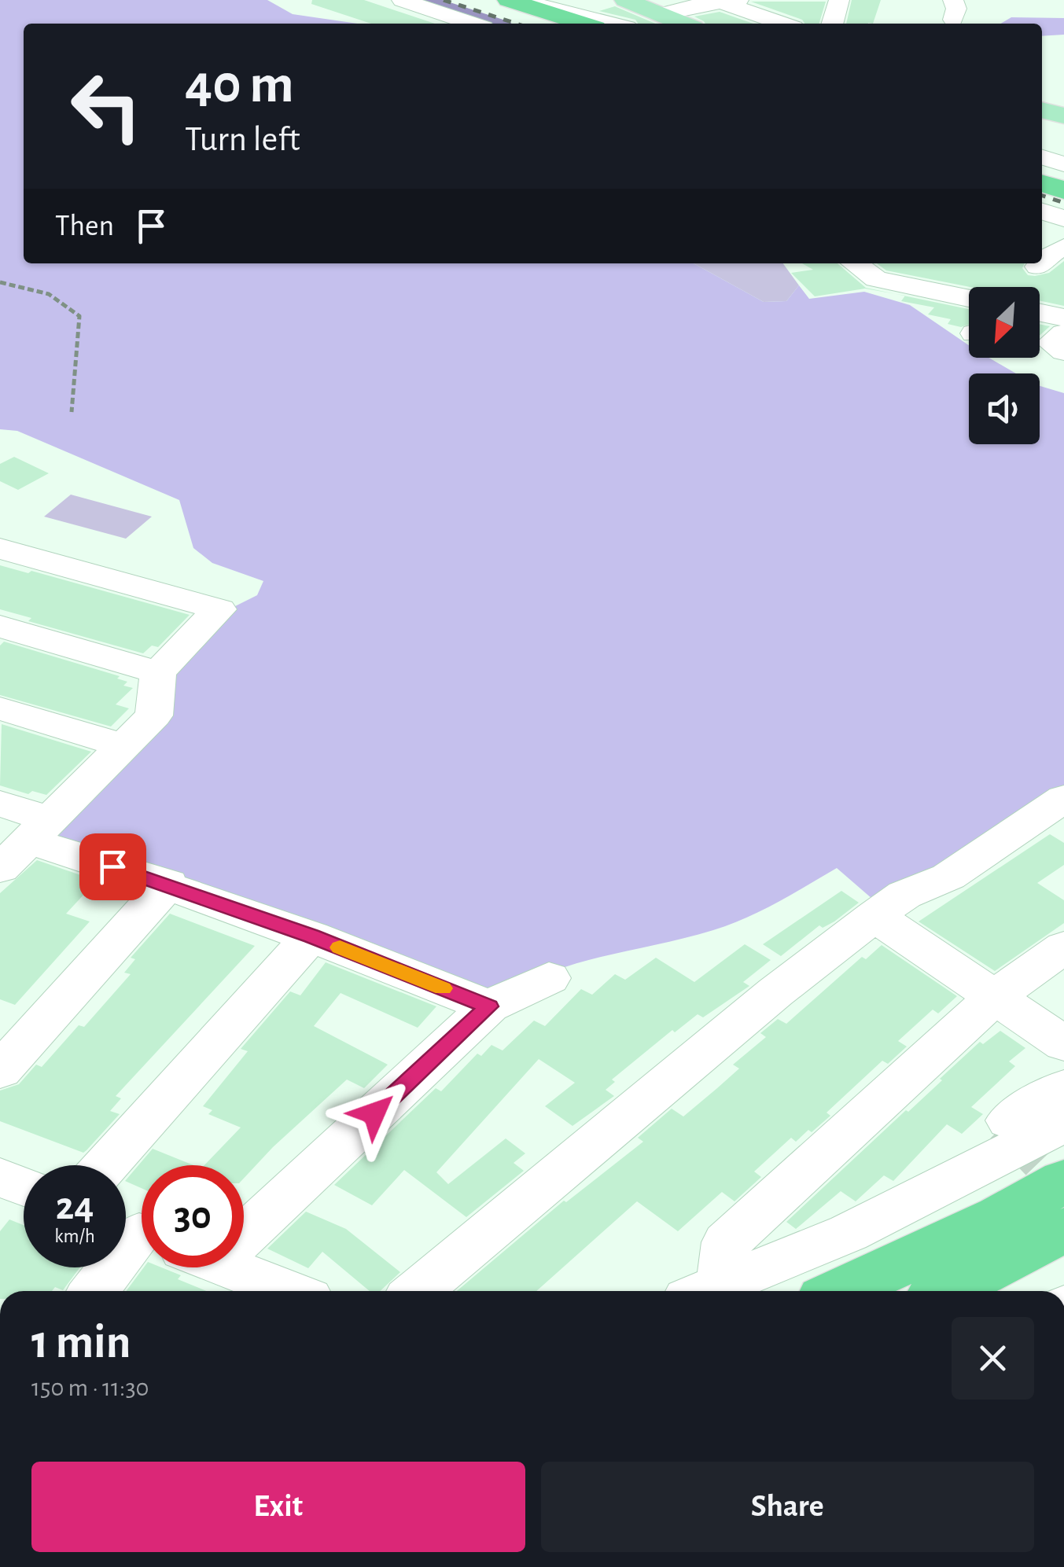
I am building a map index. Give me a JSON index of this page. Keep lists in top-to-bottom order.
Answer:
{
  "north": "bottom left",
  "page": {
    "turn": ["40 m", "Turn left"],
    "then": "Then",
    "speed": "24 km/h",
    "limit": "30",
    "heading": ["1 min", "150 m · 11:30"],
    "buttons": ["Exit", "Share"]
  }
}
